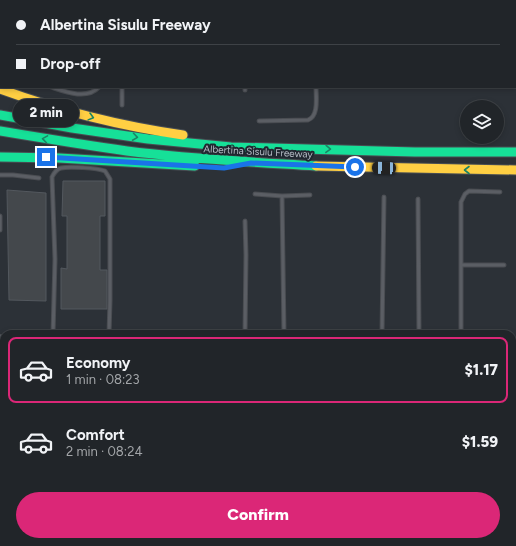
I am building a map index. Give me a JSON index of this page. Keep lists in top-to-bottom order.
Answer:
{
  "streets": {
    "highway": ["Albertina Sisulu Freeway"]
  },
  "page": {
    "banner": ["Albertina Sisulu Freeway", "Drop-off"],
    "bubble": "2 min",
    "list": [
      {
        "name": "Economy",
        "note": "1 min · 08:23",
        "value": "$1.17"
      },
      {
        "name": "Comfort",
        "note": "2 min · 08:24",
        "value": "$1.59"
      }
    ],
    "buttons": "Confirm"
  }
}
